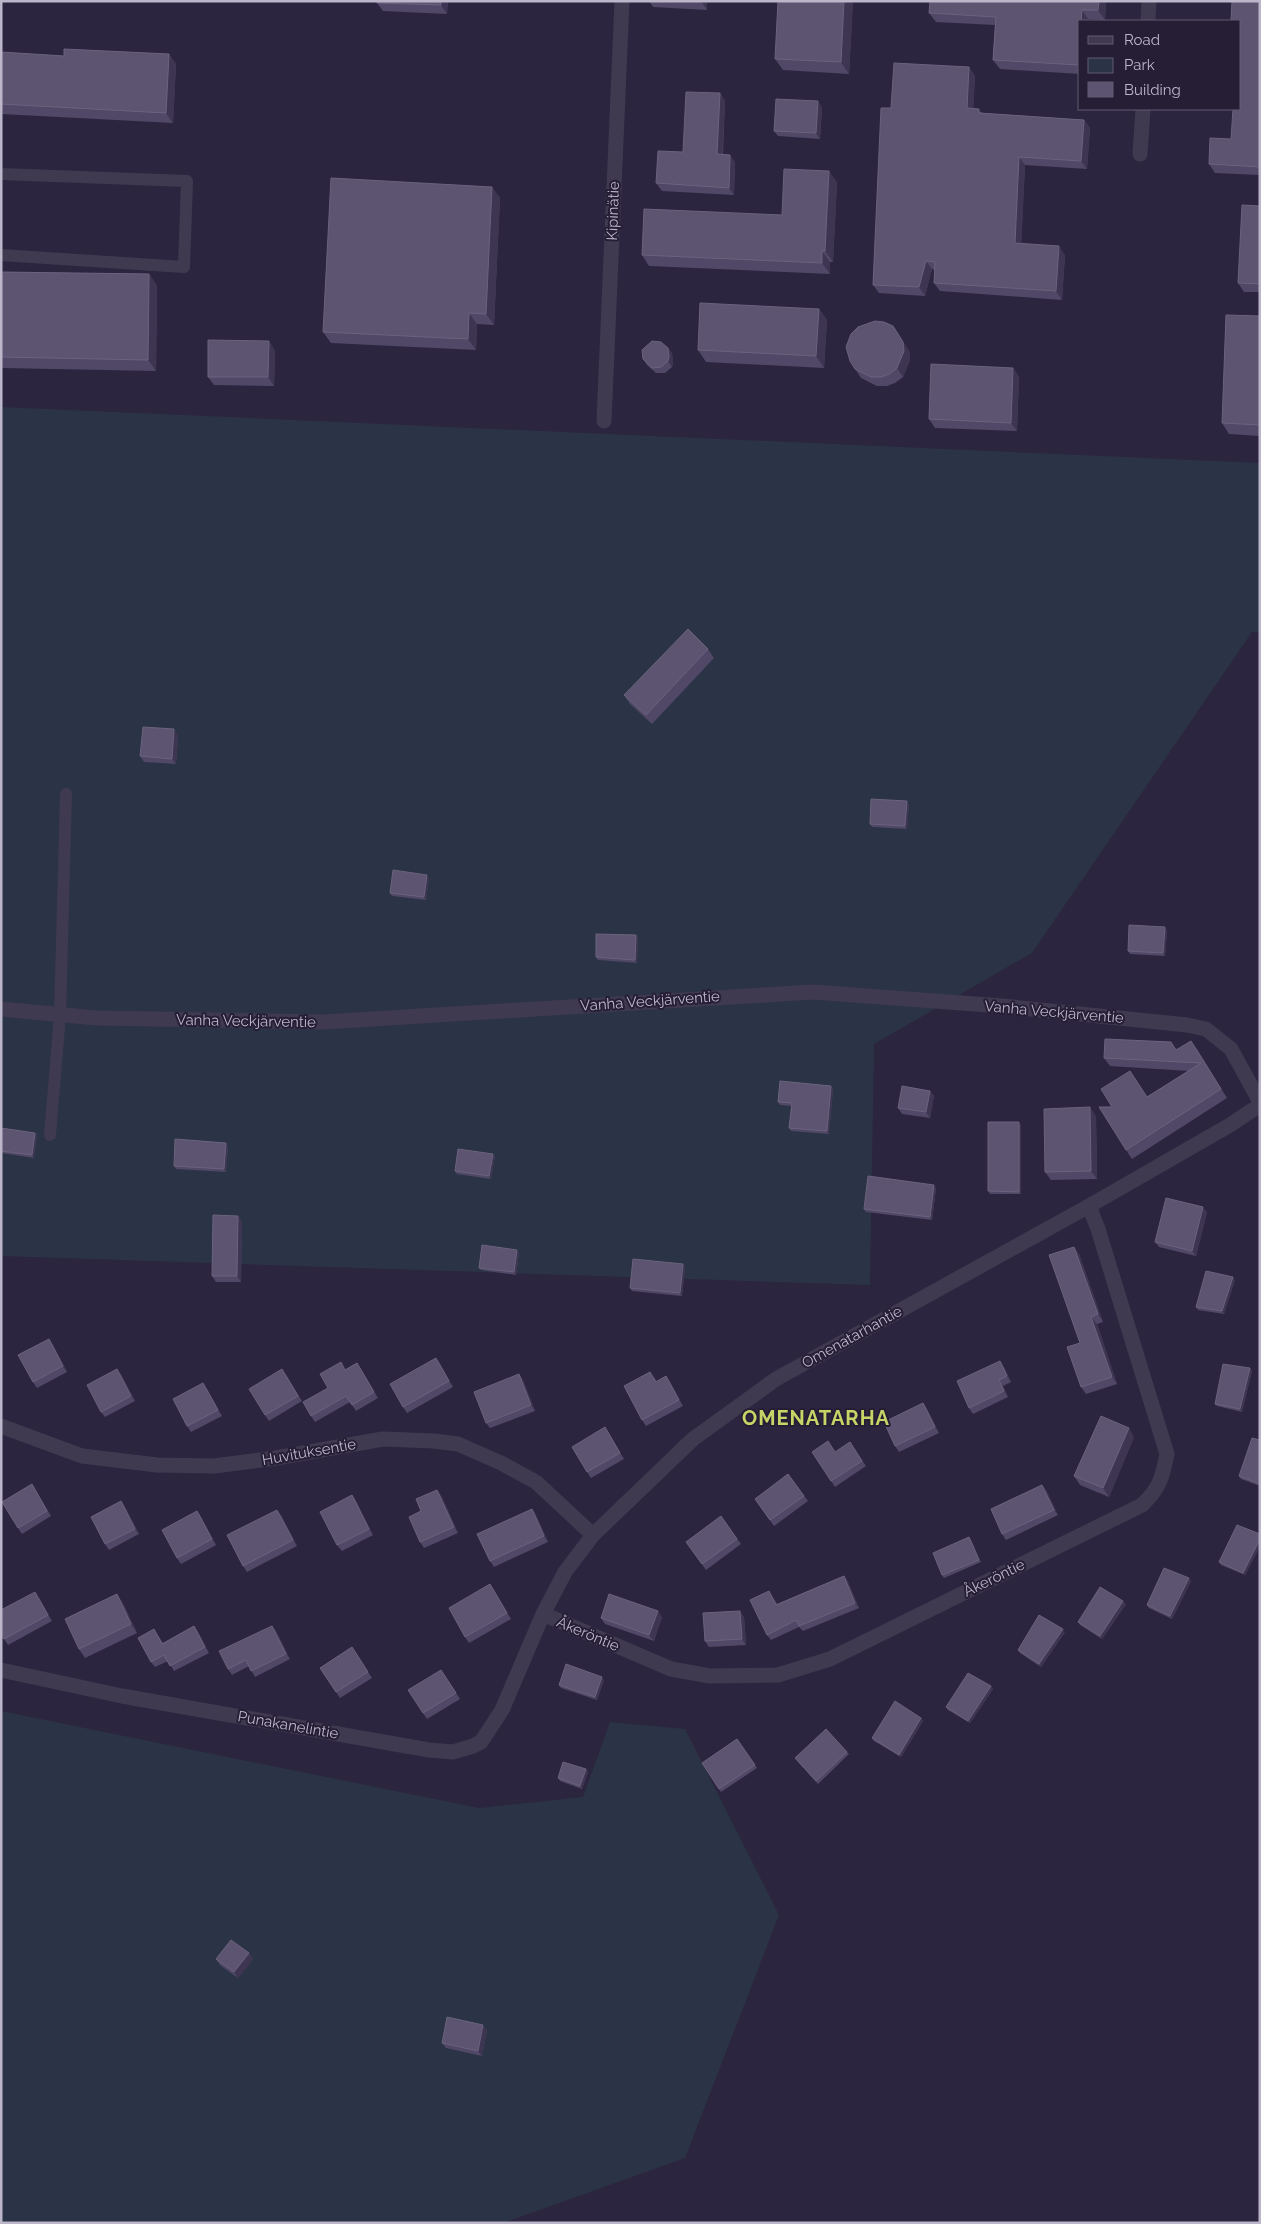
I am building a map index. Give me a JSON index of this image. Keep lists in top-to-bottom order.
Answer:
{
  "streets": {
    "street": [
      "Kipinätie",
      "Vanha Veckjärventie",
      "Omenatarhantie",
      "Huvituksentie",
      "Åkeröntie",
      "Punakanelintie"
    ]
  },
  "crossings": [
    ["Omenatarhantie", "Huvituksentie"],
    ["Omenatarhantie", "Åkeröntie"],
    ["Omenatarhantie", "Punakanelintie"]
  ],
  "districts": ["OMENATARHA"],
  "legend": ["Road", "Park", "Building"]
}
